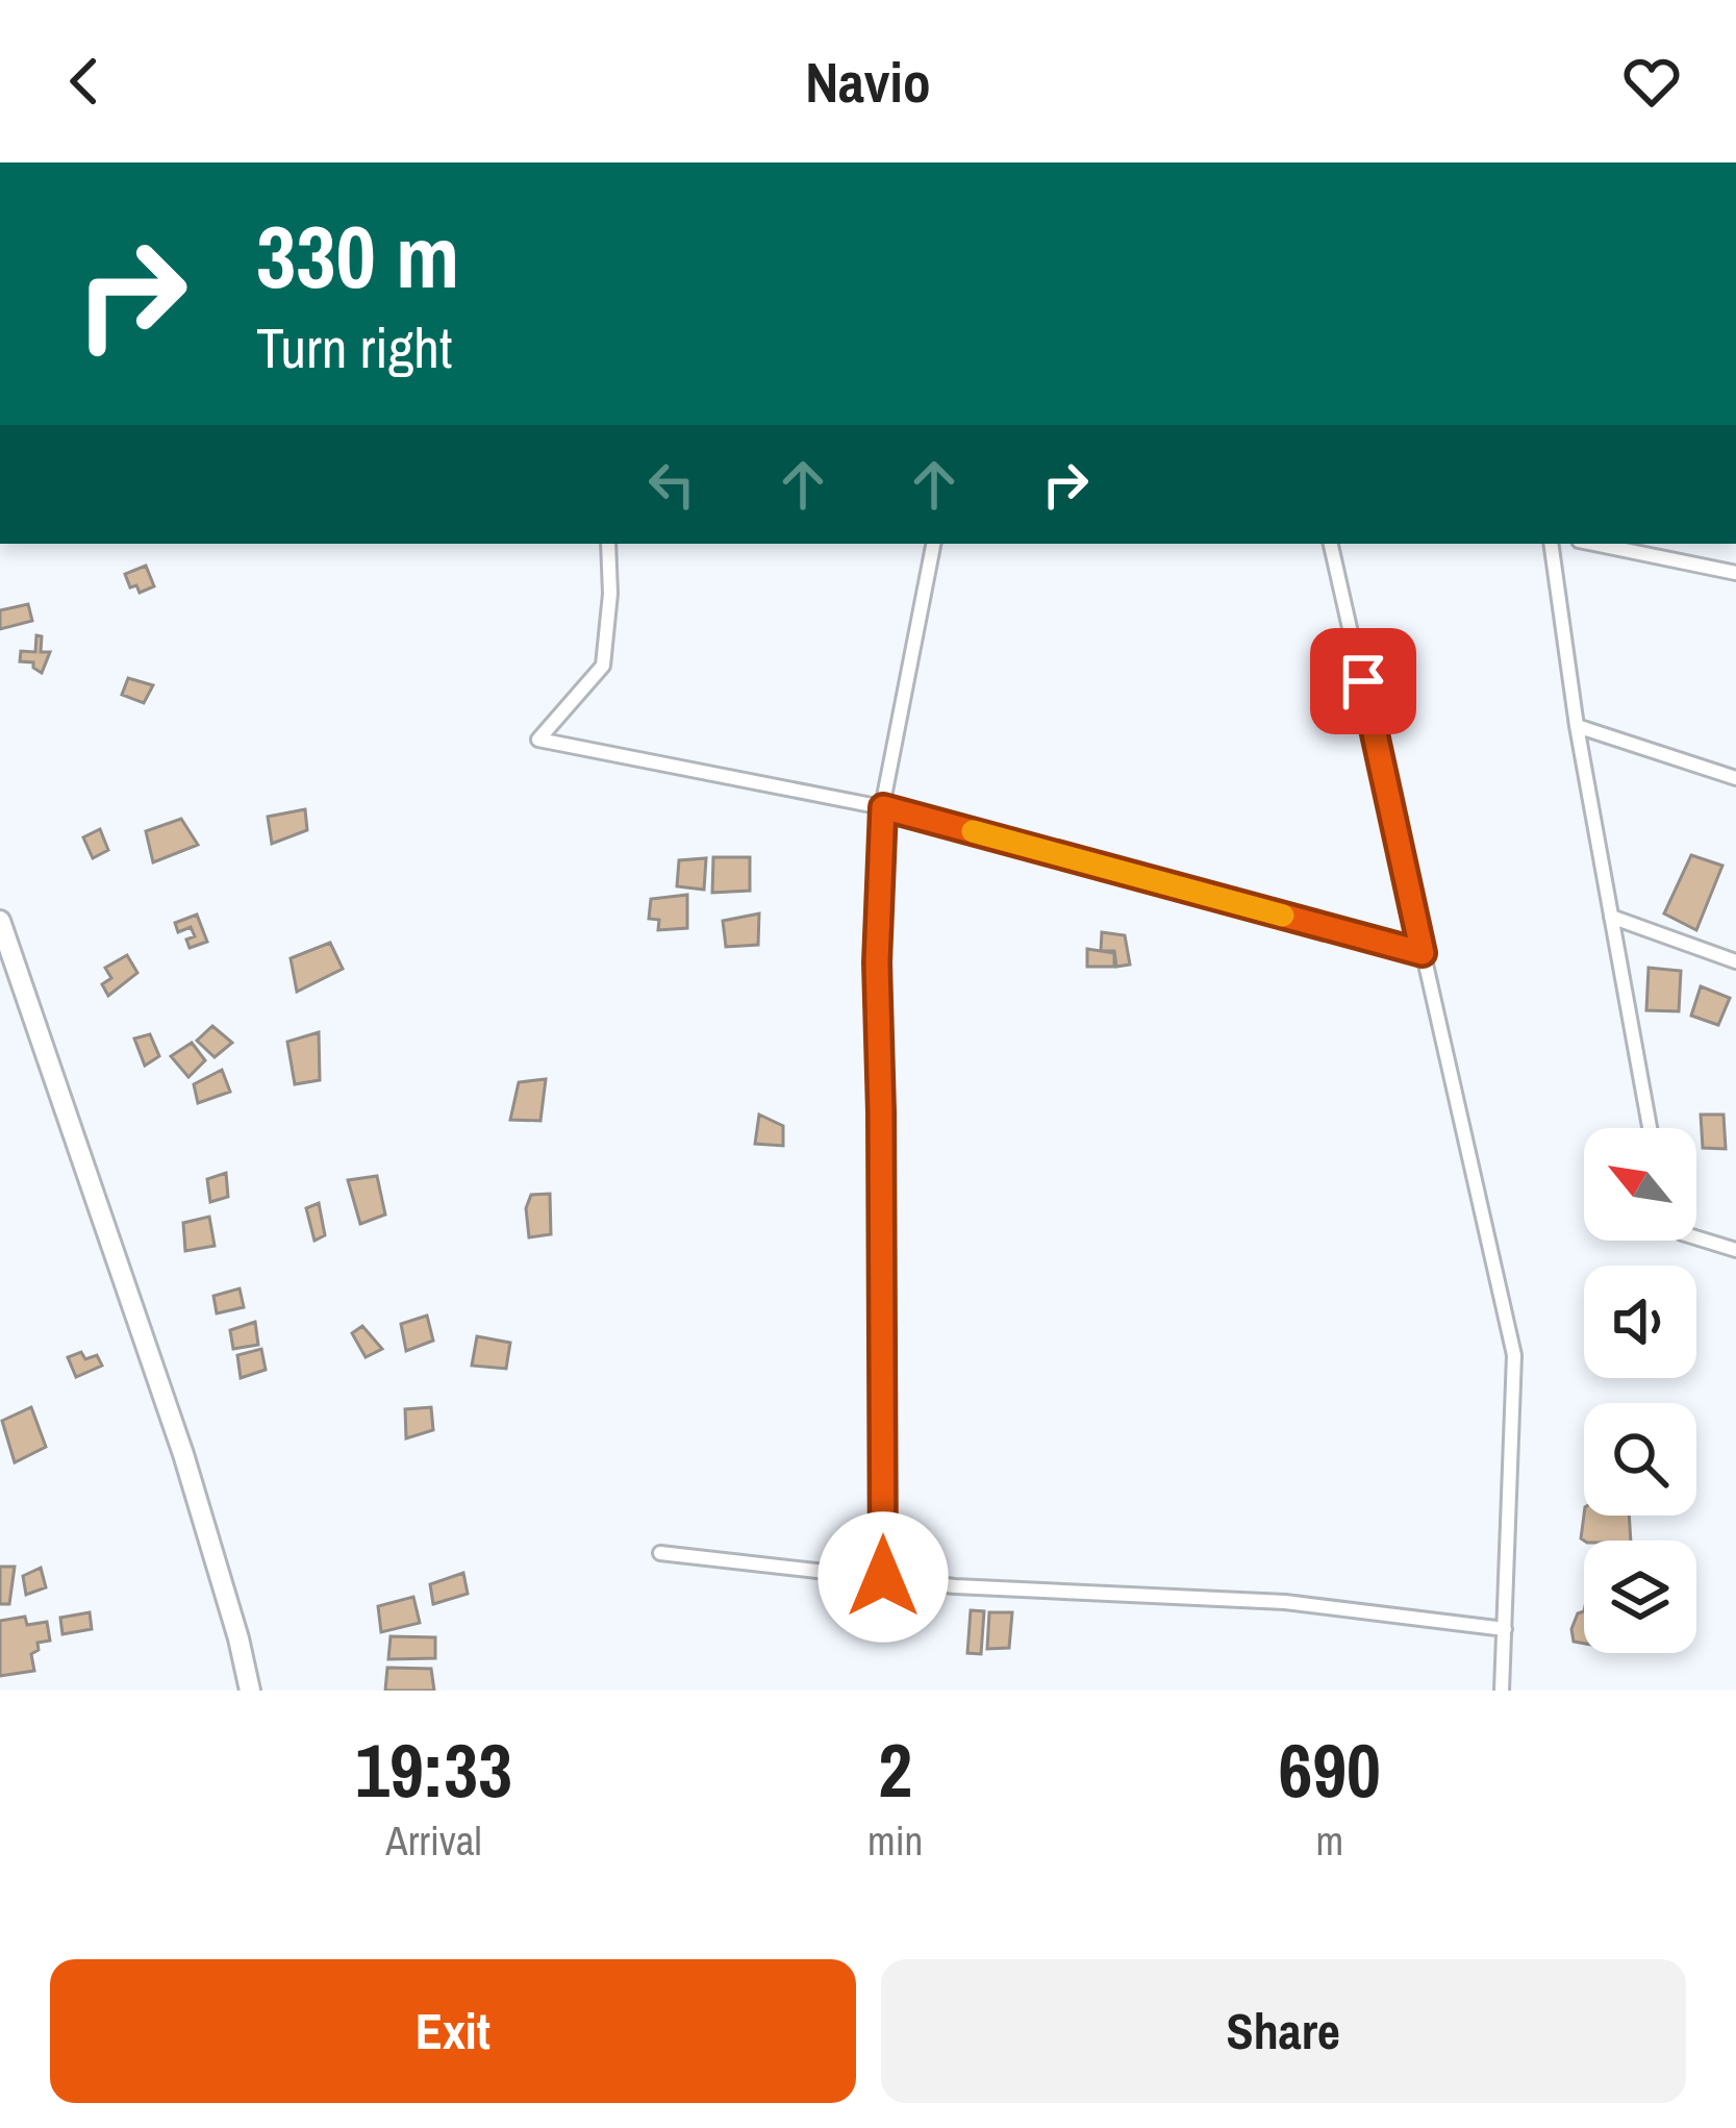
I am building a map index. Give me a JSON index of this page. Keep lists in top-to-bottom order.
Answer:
{
  "north": "top left",
  "page": {
    "header": "Navio",
    "turn": ["330 m", "Turn right"],
    "eta": [
      "19:33",
      "Arrival",
      "2",
      "min",
      "690",
      "m"
    ],
    "buttons": ["Exit", "Share"]
  }
}
